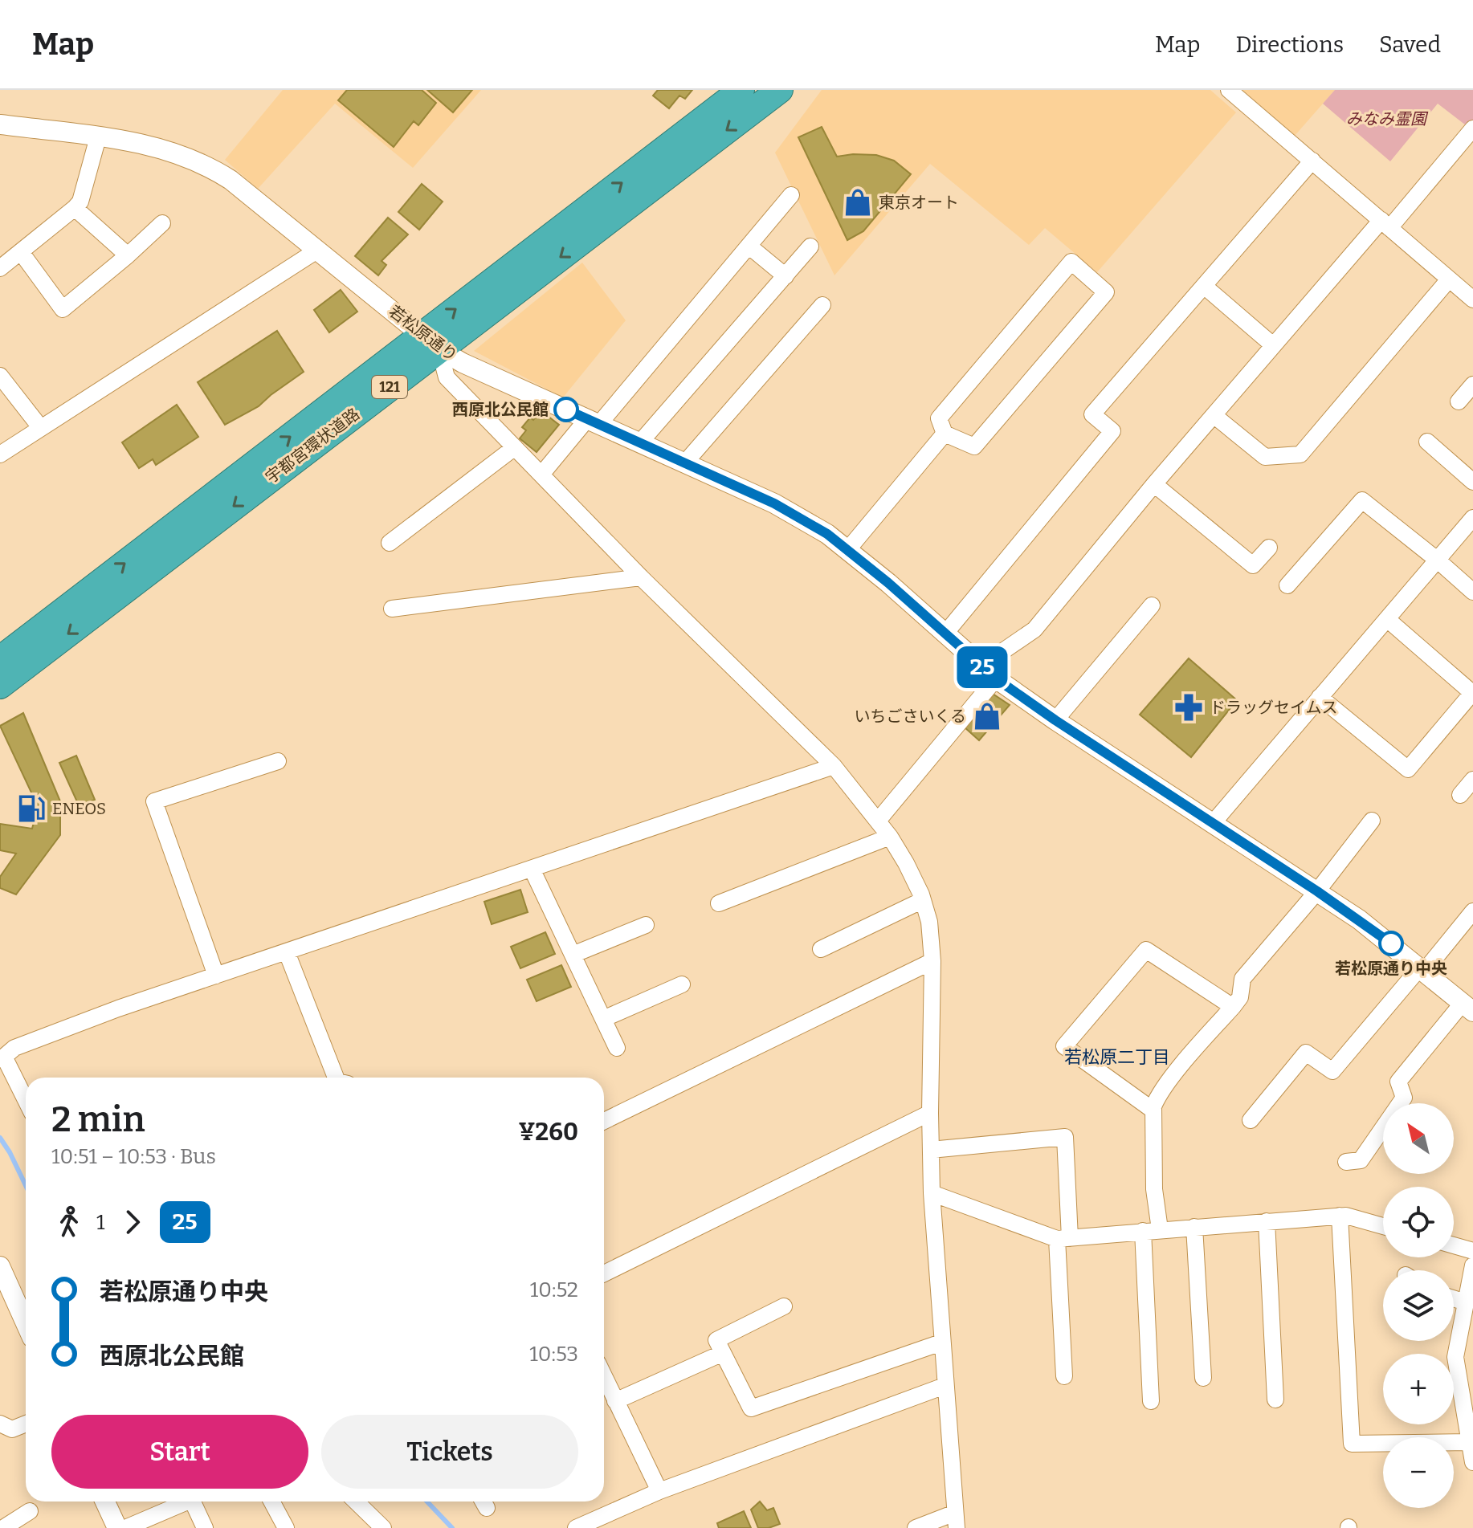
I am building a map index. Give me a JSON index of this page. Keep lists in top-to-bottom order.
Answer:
{
  "streets": {
    "highway": ["121", "宇都宮環状道路"],
    "street": ["若松原通り"]
  },
  "crossings": [
    ["若松原通り", "宇都宮環状道路"]
  ],
  "districts": ["若松原二丁目"],
  "parks": ["みなみ霊園"],
  "places": {
    "shop": ["東京オート", "いちごさいくる"],
    "other": ["西原北公民館", "若松原通り中央"],
    "pharmacy": ["ドラッグセイムス"],
    "fuel station": ["ENEOS"]
  },
  "lines": ["bus line 25"],
  "north": "top left",
  "page": {
    "header": "Map",
    "nav": ["Map", "Directions", "Saved"],
    "on_map": "25",
    "heading": ["2 min", "10:51 – 10:53 · Bus", "¥260"],
    "map_buttons": ["+", "−"],
    "legs": ["1", "25"],
    "list": [
      {
        "name": "若松原通り中央",
        "value": "10:52"
      },
      {
        "name": "西原北公民館",
        "value": "10:53"
      }
    ],
    "buttons": ["Start", "Tickets"]
  }
}
